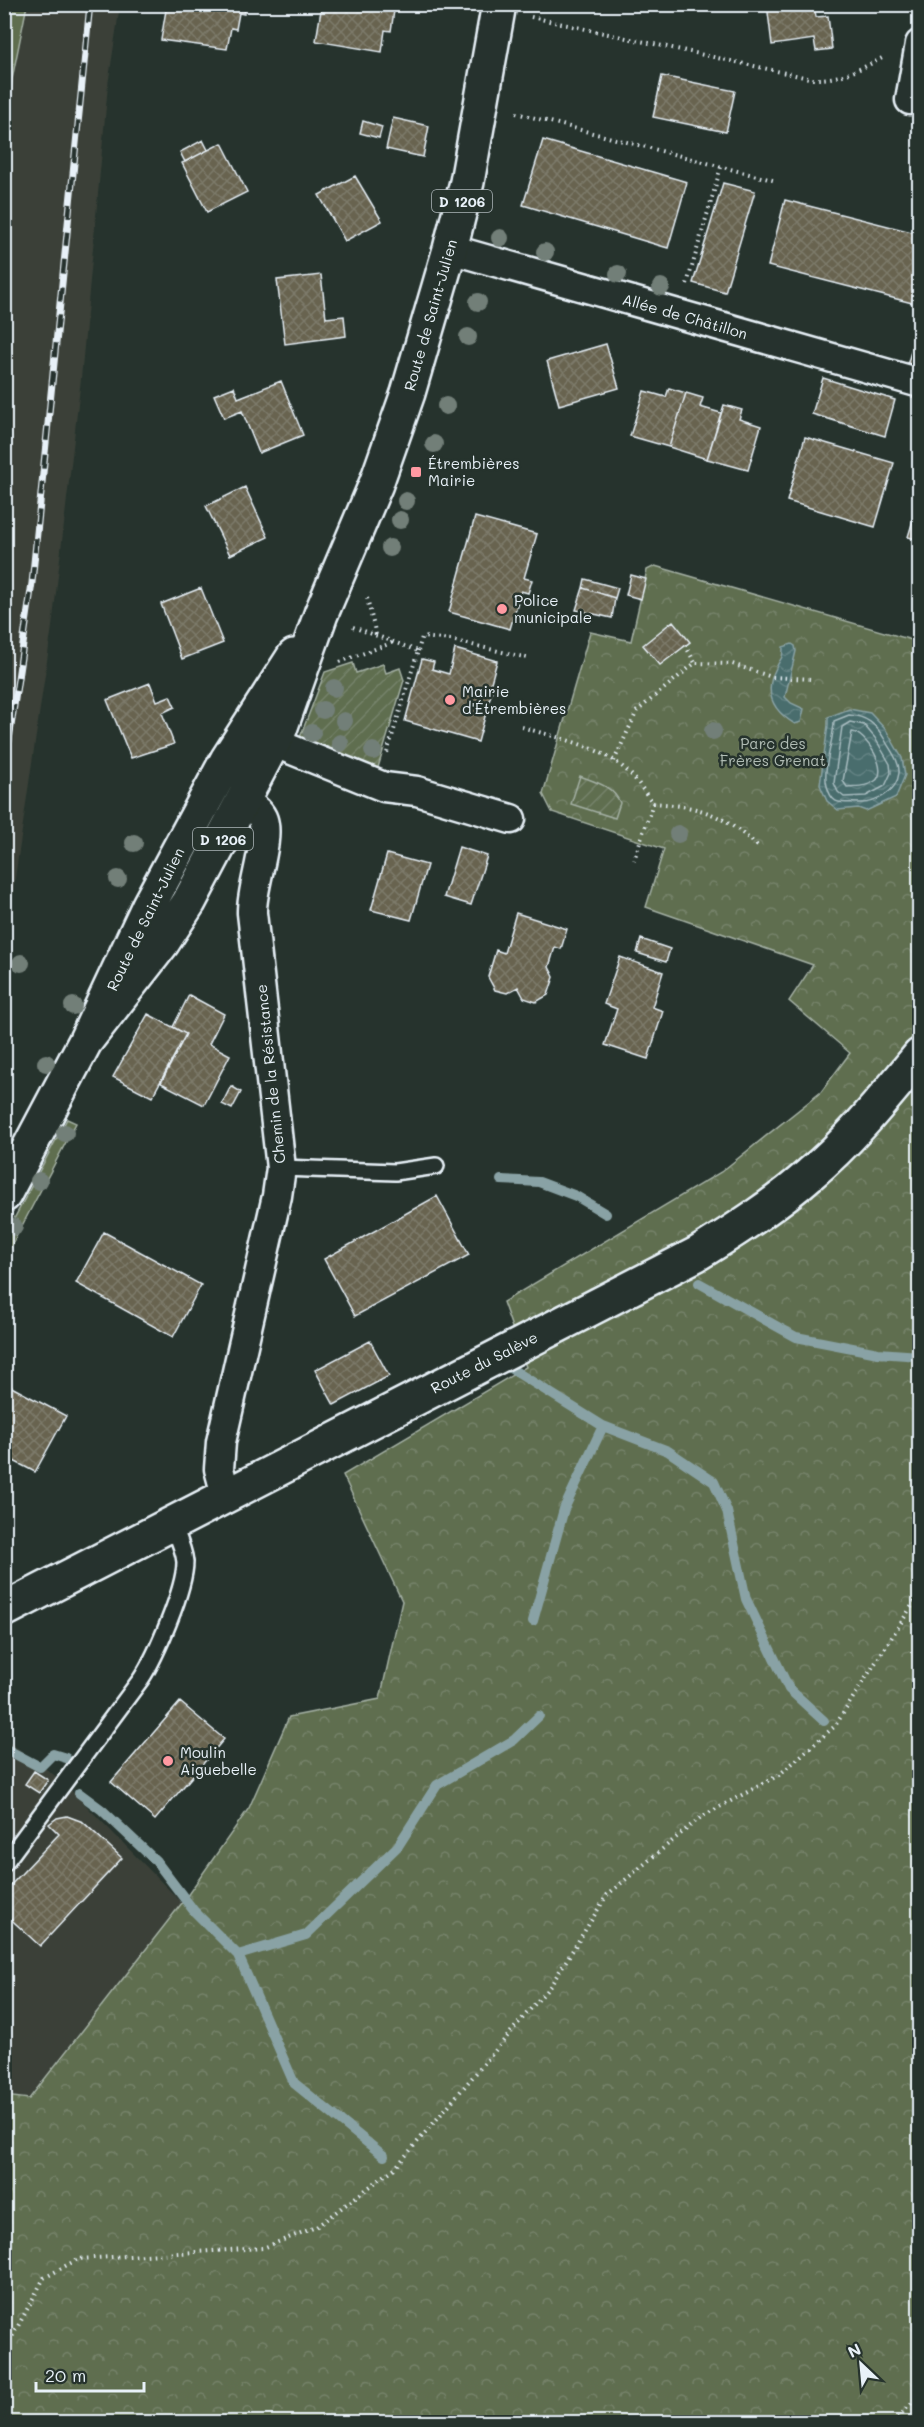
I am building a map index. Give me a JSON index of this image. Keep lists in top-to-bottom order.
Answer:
{
  "streets": {
    "main road": ["D 1206", "Route de Saint-Julien", "Route du Salève"],
    "street": ["Allée de Châtillon", "Chemin de la Résistance"]
  },
  "crossings": [
    ["Route de Saint-Julien", "Allée de Châtillon"],
    ["Route de Saint-Julien", "Chemin de la Résistance"],
    ["Chemin de la Résistance", "Route du Salève"]
  ],
  "parks": ["Parc des Frères Grenat"],
  "places": {
    "transit": ["Étrembières Mairie"],
    "other": ["Police municipale", "Mairie d'Étrembières", "Moulin Aiguebelle"]
  },
  "scale_bar": "20 m",
  "north": "top left"
}
